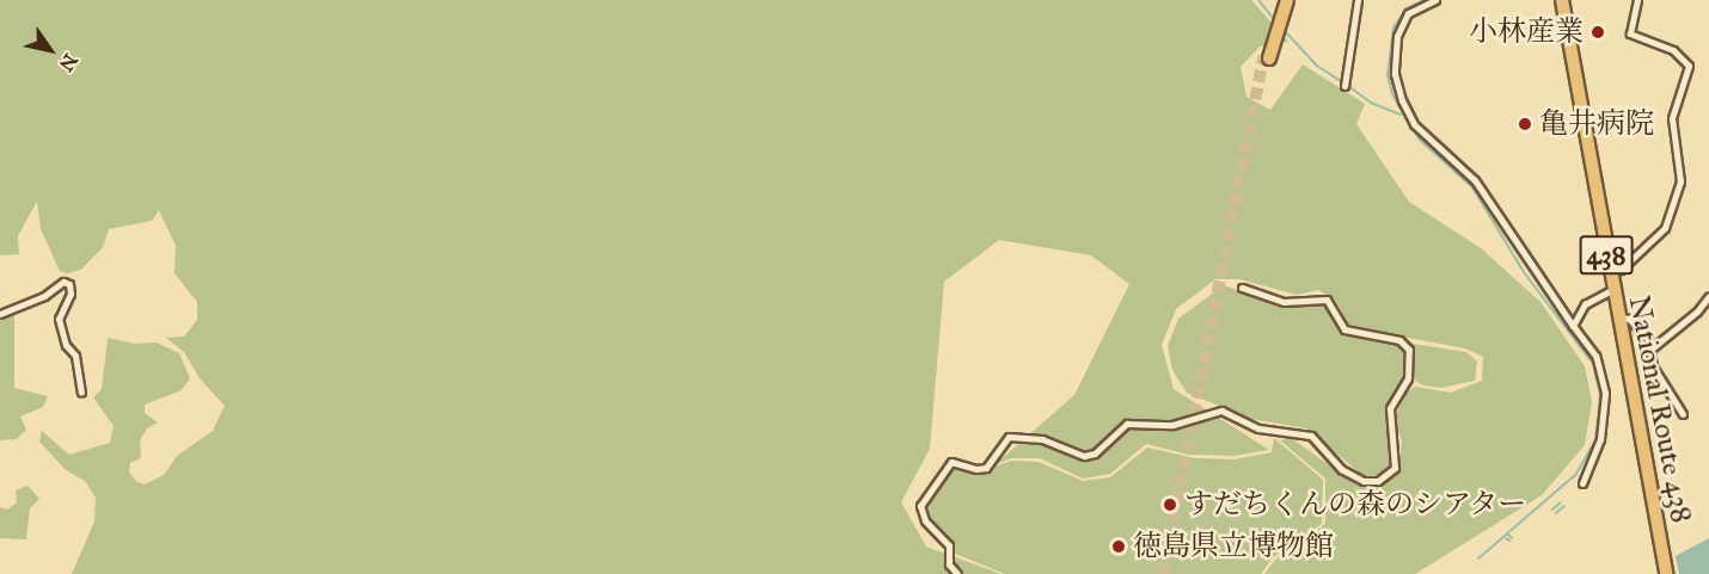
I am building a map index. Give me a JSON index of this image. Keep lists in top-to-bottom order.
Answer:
{
  "streets": {
    "highway": ["438", "National Route 438"]
  },
  "places": [
    "小林産業",
    "亀井病院",
    "すだちくんの森のシアター",
    "徳島県立博物館"
  ],
  "north": "bottom right"
}
